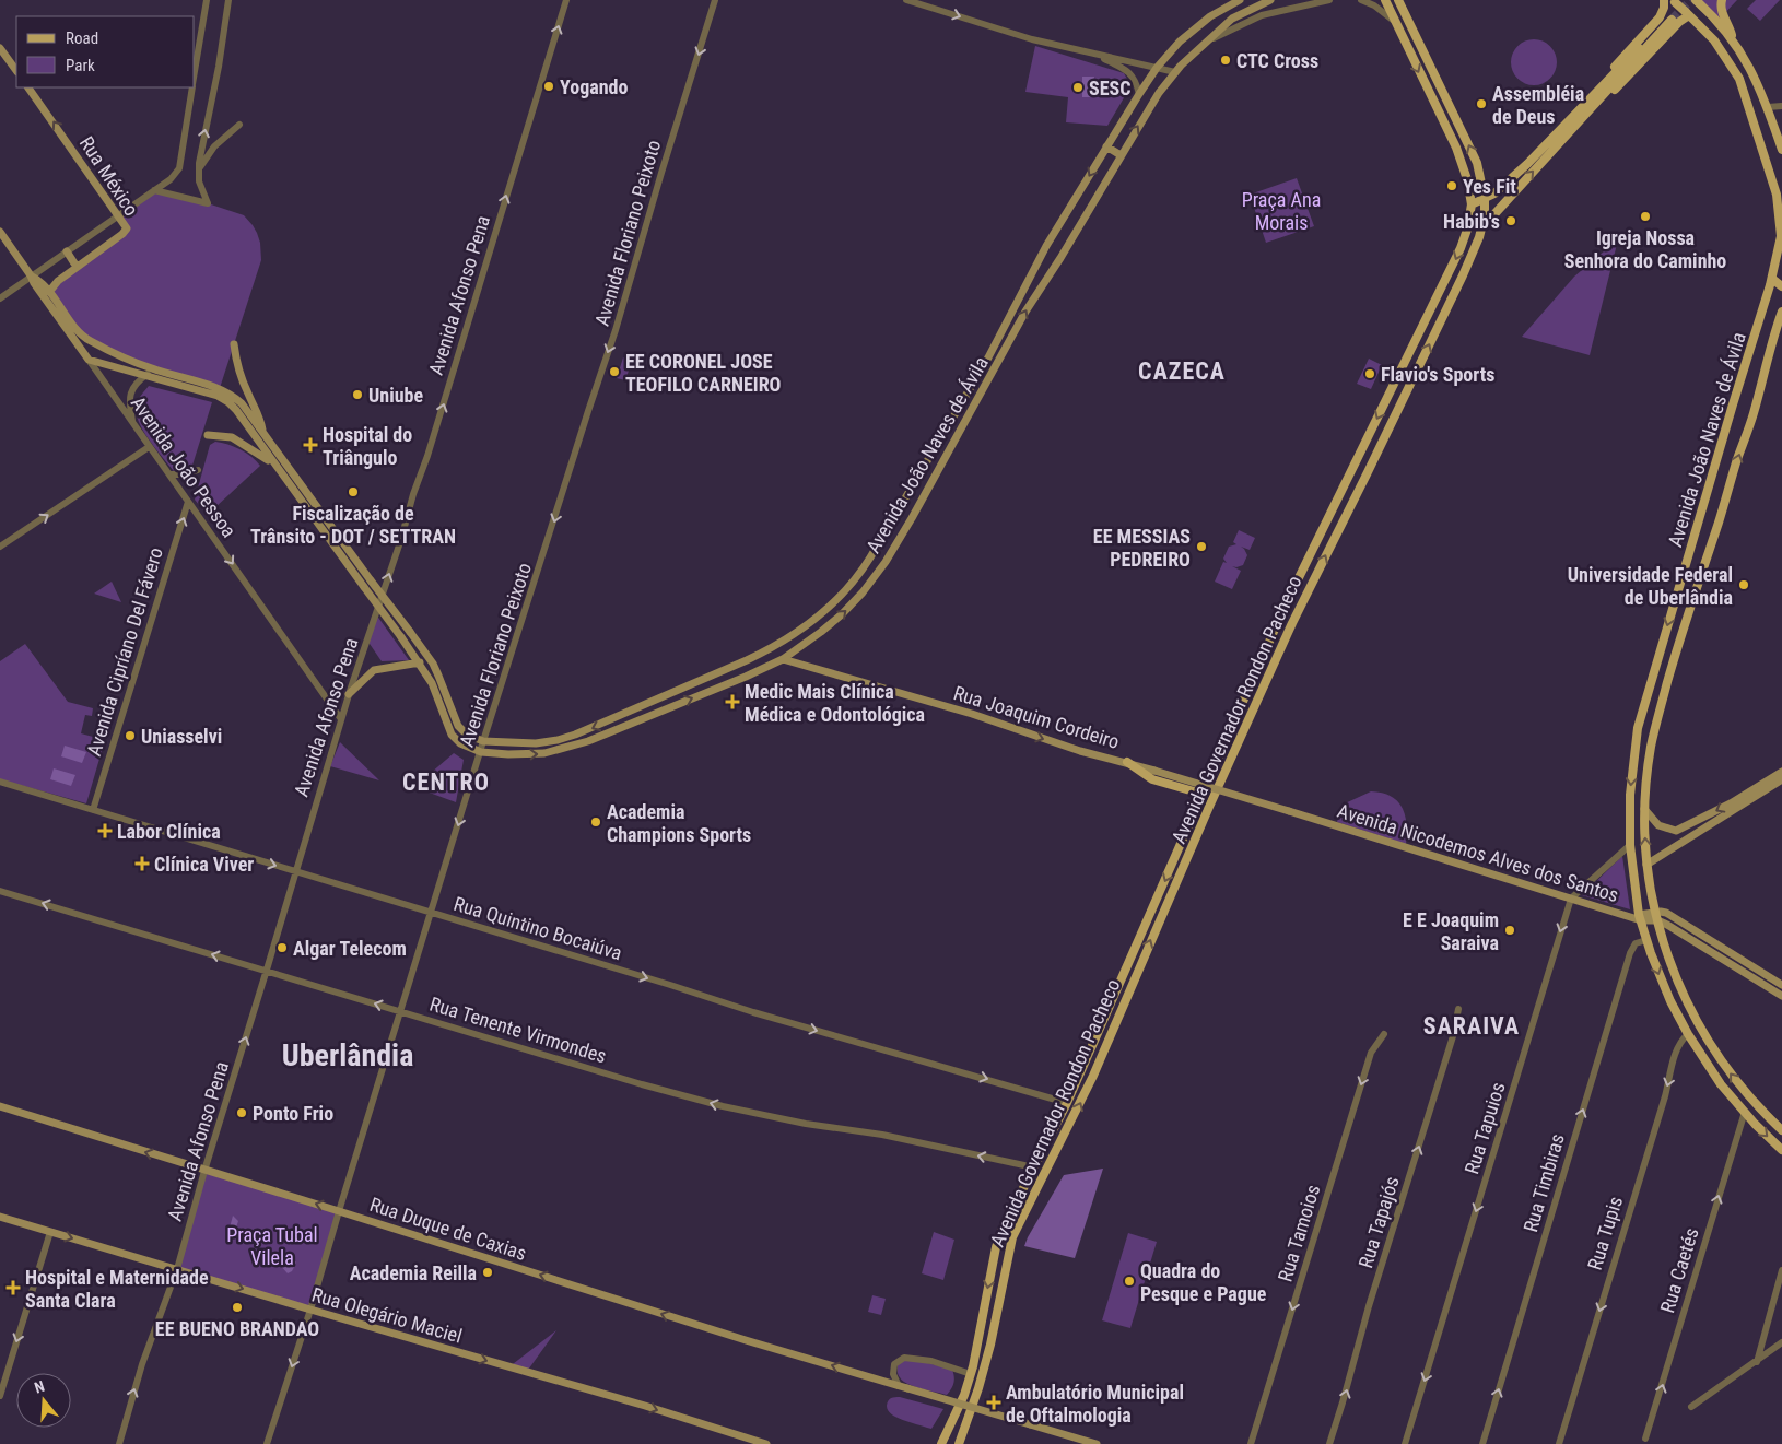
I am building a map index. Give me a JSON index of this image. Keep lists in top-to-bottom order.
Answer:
{
  "streets": {
    "main road": [
      "Rua México",
      "Avenida João Naves de Ávila",
      "Avenida João Pessoa",
      "Avenida Governador Rondon Pacheco",
      "Rua Joaquim Cordeiro",
      "Avenida Nicodemos Alves dos Santos",
      "Rua Duque de Caxias",
      "Rua Olegário Maciel"
    ],
    "street": [
      "Avenida Floriano Peixoto",
      "Avenida Afonso Pena",
      "Avenida Cipríano Del Fávero",
      "Rua Quintino Bocaiúva",
      "Rua Tenente Virmondes",
      "Rua Tapuios",
      "Rua Timbiras",
      "Rua Tapajós",
      "Rua Tamoios",
      "Rua Tupis",
      "Rua Caetés"
    ]
  },
  "crossings": [
    ["Avenida Floriano Peixoto", "Avenida João Naves de Ávila"],
    ["Avenida Floriano Peixoto", "Rua Quintino Bocaiúva"],
    ["Avenida Floriano Peixoto", "Rua Tenente Virmondes"],
    ["Avenida Floriano Peixoto", "Rua Duque de Caxias"],
    ["Avenida Floriano Peixoto", "Rua Olegário Maciel"],
    ["Avenida Afonso Pena", "Avenida João Pessoa"],
    ["Avenida Afonso Pena", "Rua Quintino Bocaiúva"],
    ["Avenida Afonso Pena", "Rua Tenente Virmondes"],
    ["Avenida Afonso Pena", "Rua Duque de Caxias"],
    ["Avenida Afonso Pena", "Rua Olegário Maciel"],
    ["Avenida João Naves de Ávila", "Rua Joaquim Cordeiro"],
    ["Avenida João Naves de Ávila", "Avenida Nicodemos Alves dos Santos"],
    ["Avenida João Naves de Ávila", "Rua Timbiras"],
    ["Avenida João Naves de Ávila", "Rua Tupis"],
    ["Avenida João Naves de Ávila", "Rua Caetés"],
    ["Avenida João Pessoa", "Avenida Cipríano Del Fávero"],
    ["Avenida Cipríano Del Fávero", "Rua Quintino Bocaiúva"],
    ["Avenida Governador Rondon Pacheco", "Rua Quintino Bocaiúva"],
    ["Avenida Governador Rondon Pacheco", "Rua Tenente Virmondes"],
    ["Rua Joaquim Cordeiro", "Avenida Nicodemos Alves dos Santos"],
    ["Avenida Nicodemos Alves dos Santos", "Rua Tapuios"]
  ],
  "one_way": [
    "Rua México",
    "Avenida Floriano Peixoto",
    "Avenida Afonso Pena",
    "Avenida João Pessoa",
    "Avenida Cipríano Del Fávero",
    "Rua Joaquim Cordeiro",
    "Rua Quintino Bocaiúva",
    "Rua Tenente Virmondes",
    "Rua Tapuios",
    "Rua Timbiras",
    "Rua Tapajós",
    "Rua Duque de Caxias",
    "Rua Tamoios",
    "Rua Tupis",
    "Rua Caetés",
    "Rua Olegário Maciel"
  ],
  "districts": [
    "CAZECA",
    "CENTRO",
    "SARAIVA",
    "Uberlândia"
  ],
  "parks": ["Praça Ana Morais", "Praça Tubal Vilela"],
  "places": {
    "other": [
      "CTC Cross",
      "Yogando",
      "SESC",
      "Assembléia de Deus",
      "Yes Fit",
      "Igreja Nossa Senhora do Caminho",
      "Habib's",
      "EE CORONEL JOSE TEOFILO CARNEIRO",
      "Flavio's Sports",
      "Uniube",
      "Fiscalização de Trânsito - DOT / SETTRAN",
      "EE MESSIAS PEDREIRO",
      "Universidade Federal de Uberlândia",
      "Uniasselvi",
      "Academia Champions Sports",
      "E E Joaquim Saraiva",
      "Algar Telecom",
      "Ponto Frio",
      "Academia Reilla",
      "Quadra do Pesque e Pague",
      "EE BUENO BRANDAO"
    ],
    "health": [
      "Hospital do Triângulo",
      "Medic Mais Clínica Médica e Odontológica",
      "Labor Clínica",
      "Clínica Viver",
      "Hospital e Maternidade Santa Clara",
      "Ambulatório Municipal de Oftalmologia"
    ]
  },
  "legend": ["Road", "Park"],
  "north": "top"
}
